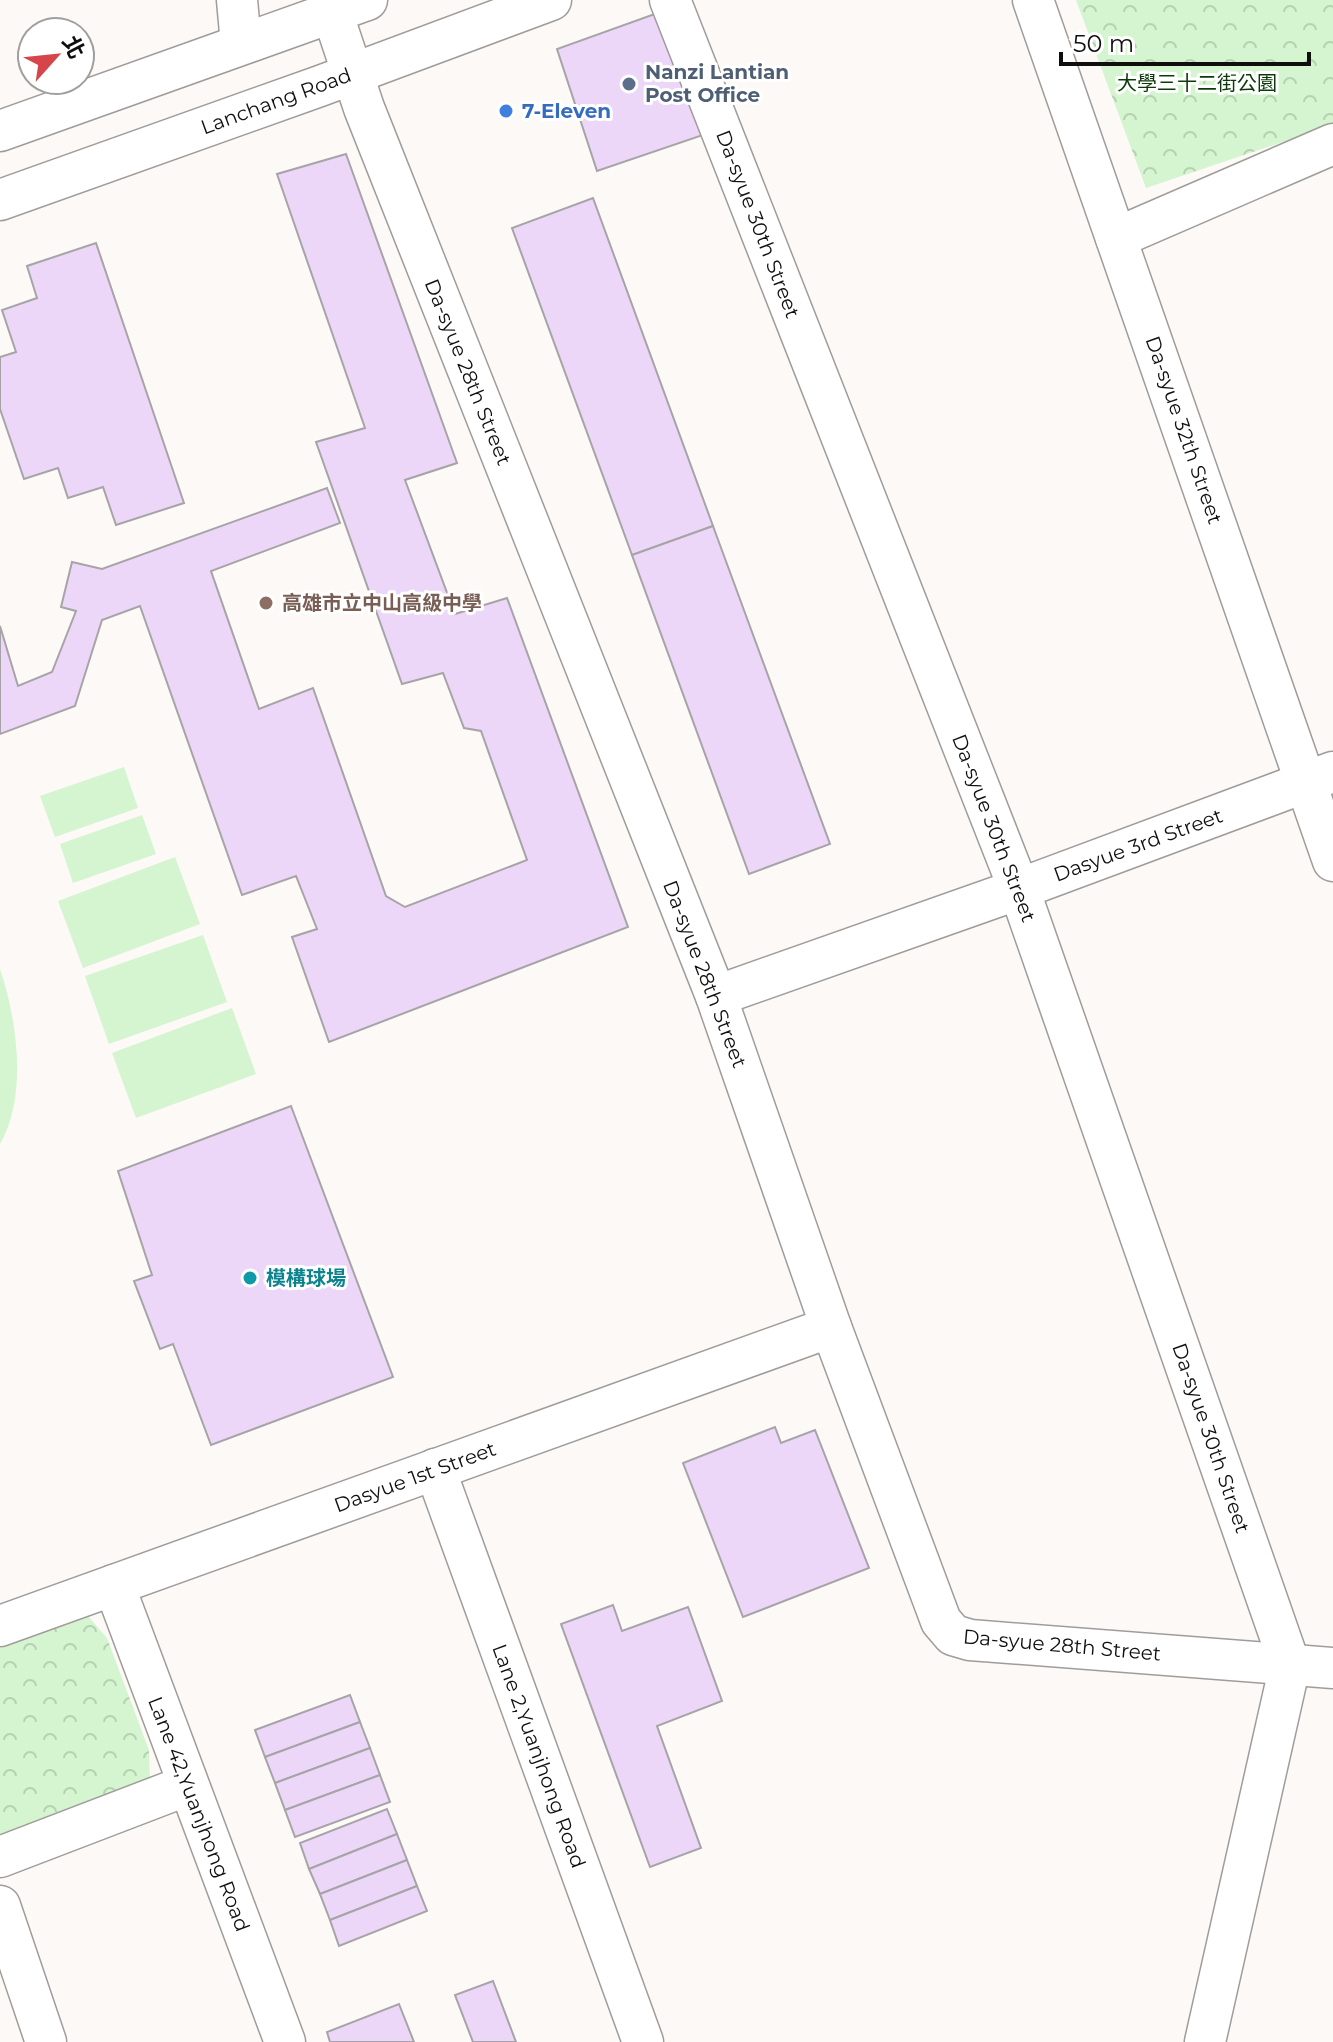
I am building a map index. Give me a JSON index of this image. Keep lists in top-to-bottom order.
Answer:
{
  "streets": {
    "street": [
      "Lanchang Road",
      "Da-syue 30th Street",
      "Da-syue 28th Street",
      "Da-syue 32th Street",
      "Dasyue 3rd Street",
      "Dasyue 1st Street",
      "Lane 2,Yuanjhong Road",
      "Lane 42,Yuanjhong Road"
    ]
  },
  "crossings": [
    ["Lanchang Road", "Da-syue 28th Street"],
    ["Da-syue 30th Street", "Da-syue 28th Street"],
    ["Da-syue 30th Street", "Dasyue 3rd Street"],
    ["Da-syue 28th Street", "Dasyue 3rd Street"],
    ["Da-syue 28th Street", "Dasyue 1st Street"],
    ["Da-syue 32th Street", "Dasyue 3rd Street"],
    ["Dasyue 1st Street", "Lane 2,Yuanjhong Road"],
    ["Dasyue 1st Street", "Lane 42,Yuanjhong Road"]
  ],
  "parks": ["大學三十二街公園"],
  "places": [
    "Nanzi Lantian Post Office",
    "7-Eleven",
    "高雄市立中山高級中學",
    "模構球場"
  ],
  "scale_bar": "50 m",
  "north": "top right"
}
